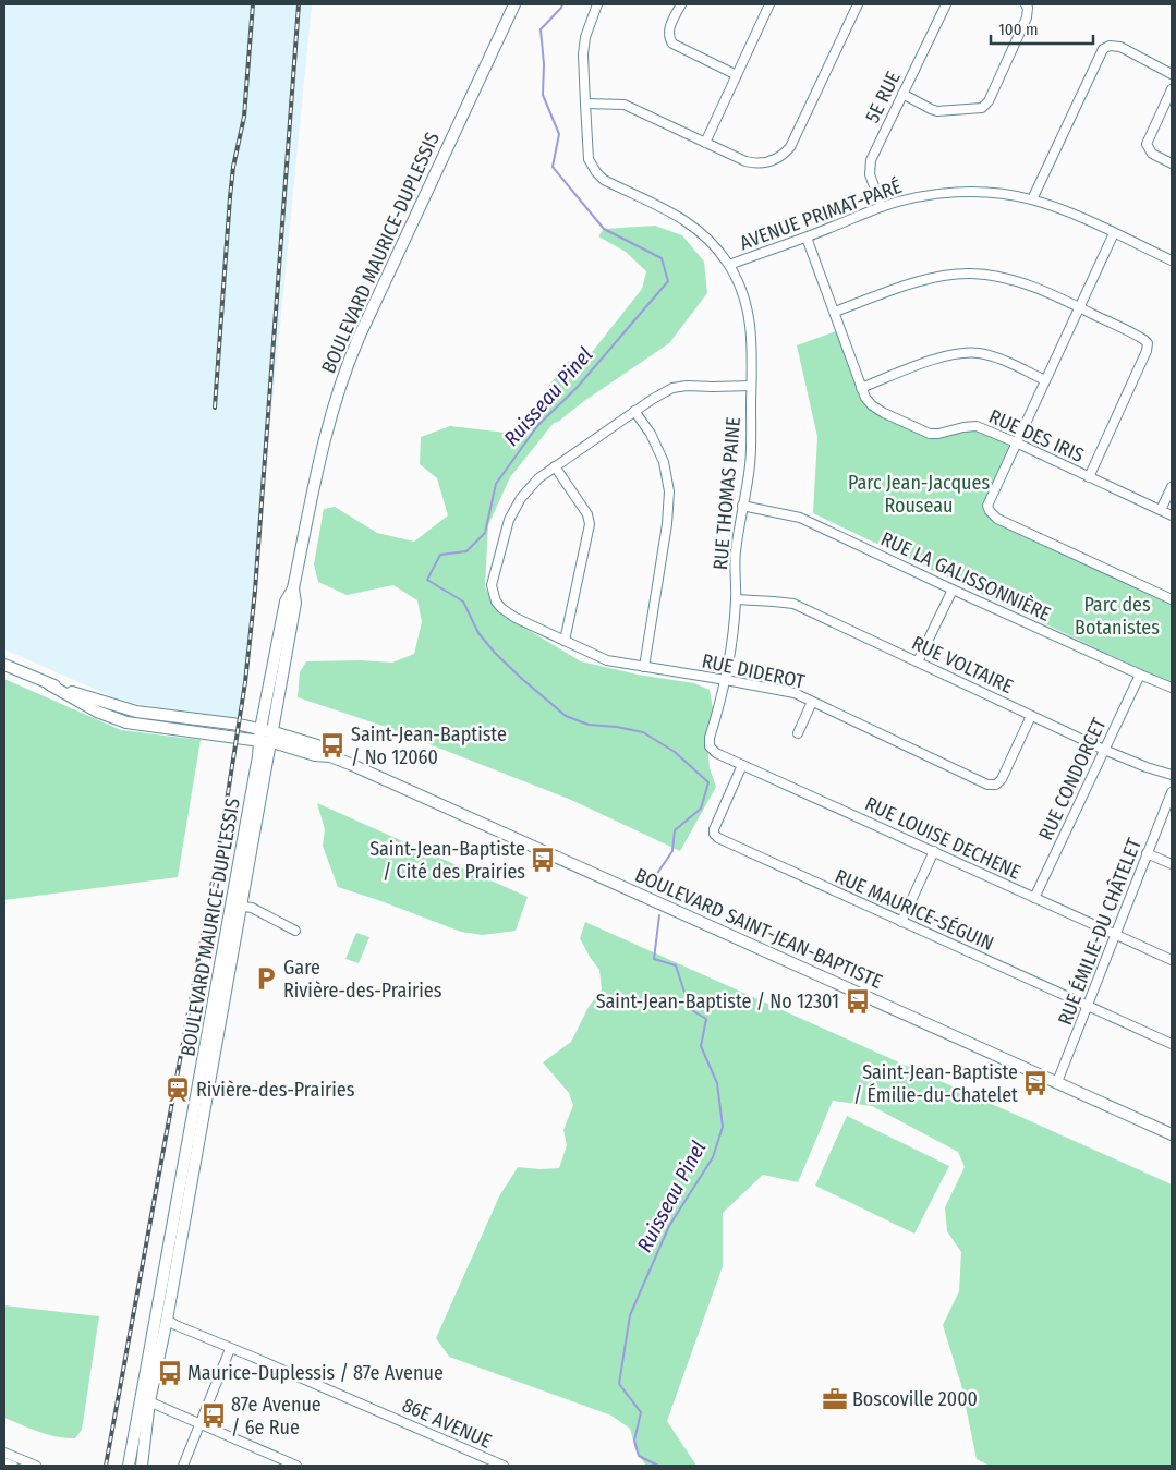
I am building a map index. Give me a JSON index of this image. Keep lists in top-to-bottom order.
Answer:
{
  "streets": {
    "street": [
      "5E RUE",
      "AVENUE PRIMAT-PARÉ",
      "BOULEVARD MAURICE-DUPLESSIS",
      "RUE DES IRIS",
      "RUE THOMAS PAINE",
      "RUE LA GALISSONNIÈRE",
      "RUE VOLTAIRE",
      "RUE DIDEROT",
      "RUE CONDORCET",
      "RUE LOUISE DECHENE",
      "RUE MAURICE-SÉGUIN",
      "BOULEVARD SAINT-JEAN-BAPTISTE",
      "RUE ÉMILIE-DU CHÂTELET",
      "86E AVENUE"
    ]
  },
  "crossings": [
    ["5E RUE", "AVENUE PRIMAT-PARÉ"],
    ["AVENUE PRIMAT-PARÉ", "RUE DES IRIS"],
    ["AVENUE PRIMAT-PARÉ", "RUE THOMAS PAINE"],
    ["BOULEVARD MAURICE-DUPLESSIS", "BOULEVARD SAINT-JEAN-BAPTISTE"],
    ["BOULEVARD MAURICE-DUPLESSIS", "86E AVENUE"],
    ["RUE THOMAS PAINE", "RUE LA GALISSONNIÈRE"],
    ["RUE THOMAS PAINE", "RUE VOLTAIRE"],
    ["RUE THOMAS PAINE", "RUE DIDEROT"],
    ["RUE THOMAS PAINE", "RUE LOUISE DECHENE"],
    ["RUE LA GALISSONNIÈRE", "RUE CONDORCET"],
    ["RUE VOLTAIRE", "RUE DIDEROT"],
    ["RUE VOLTAIRE", "RUE CONDORCET"],
    ["RUE CONDORCET", "RUE LOUISE DECHENE"],
    ["RUE LOUISE DECHENE", "RUE MAURICE-SÉGUIN"],
    ["RUE LOUISE DECHENE", "RUE ÉMILIE-DU CHÂTELET"],
    ["RUE MAURICE-SÉGUIN", "RUE ÉMILIE-DU CHÂTELET"],
    ["BOULEVARD SAINT-JEAN-BAPTISTE", "RUE ÉMILIE-DU CHÂTELET"]
  ],
  "water": ["Ruisseau Pinel"],
  "parks": ["Parc Jean-Jacques Rouseau", "Parc des Botanistes"],
  "places": {
    "bus stop": [
      "Saint-Jean-Baptiste / No 12060",
      "Saint-Jean-Baptiste / Cité des Prairies",
      "Saint-Jean-Baptiste / No 12301",
      "Saint-Jean-Baptiste / Émilie-du-Chatelet",
      "Maurice-Duplessis / 87e Avenue",
      "87e Avenue / 6e Rue"
    ],
    "parking": ["Gare Rivière-des-Prairies"],
    "station": ["Rivière-des-Prairies"],
    "office": ["Boscoville 2000"]
  },
  "scale_bar": "100 m"
}
